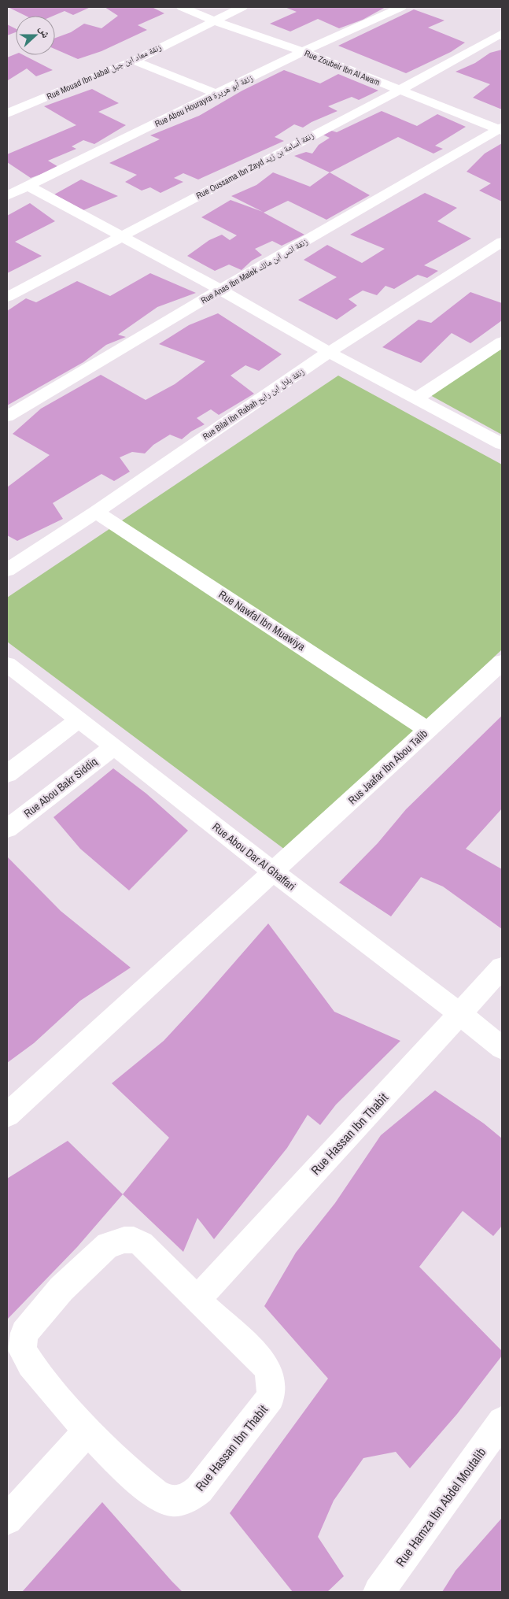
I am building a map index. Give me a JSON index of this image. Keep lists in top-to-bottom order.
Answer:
{
  "streets": {
    "street": [
      "Rue Zoubeir Ibn Al Awam",
      "Rue Mouad Ibn Jabal زنقة معاد ابن جبل",
      "Rue Abou Hourayra زنقة أبو هريرة",
      "Rue Oussama Ibn Zayd زنقة أسامة بن زيد",
      "Rue Anas Ibn Malek زنقة انس ابن مالك",
      "Rue Bilal Ibn Rabah زنقة بلال ابن رابح",
      "Rue Nawfal Ibn Muawiya",
      "Rus Jaafar Ibn Abou Talib",
      "Rue Abou Bakr Siddiq",
      "Rue Abou Dar Al Ghaffari",
      "Rue Hassan Ibn Thabit",
      "Rue Hamza Ibn Abdel Moutalib"
    ]
  },
  "crossings": [
    ["Rue Zoubeir Ibn Al Awam", "Rue Mouad Ibn Jabal زنقة معاد ابن جبل"],
    ["Rue Zoubeir Ibn Al Awam", "Rue Abou Hourayra زنقة أبو هريرة"],
    ["Rue Zoubeir Ibn Al Awam", "Rue Oussama Ibn Zayd زنقة أسامة بن زيد"],
    ["Rue Zoubeir Ibn Al Awam", "Rue Anas Ibn Malek زنقة انس ابن مالك"],
    ["Rue Bilal Ibn Rabah زنقة بلال ابن رابح", "Rue Nawfal Ibn Muawiya"],
    ["Rue Nawfal Ibn Muawiya", "Rus Jaafar Ibn Abou Talib"],
    ["Rus Jaafar Ibn Abou Talib", "Rue Abou Dar Al Ghaffari"],
    ["Rue Abou Bakr Siddiq", "Rue Abou Dar Al Ghaffari"],
    ["Rue Abou Dar Al Ghaffari", "Rue Hassan Ibn Thabit"]
  ],
  "north": "right"
}
